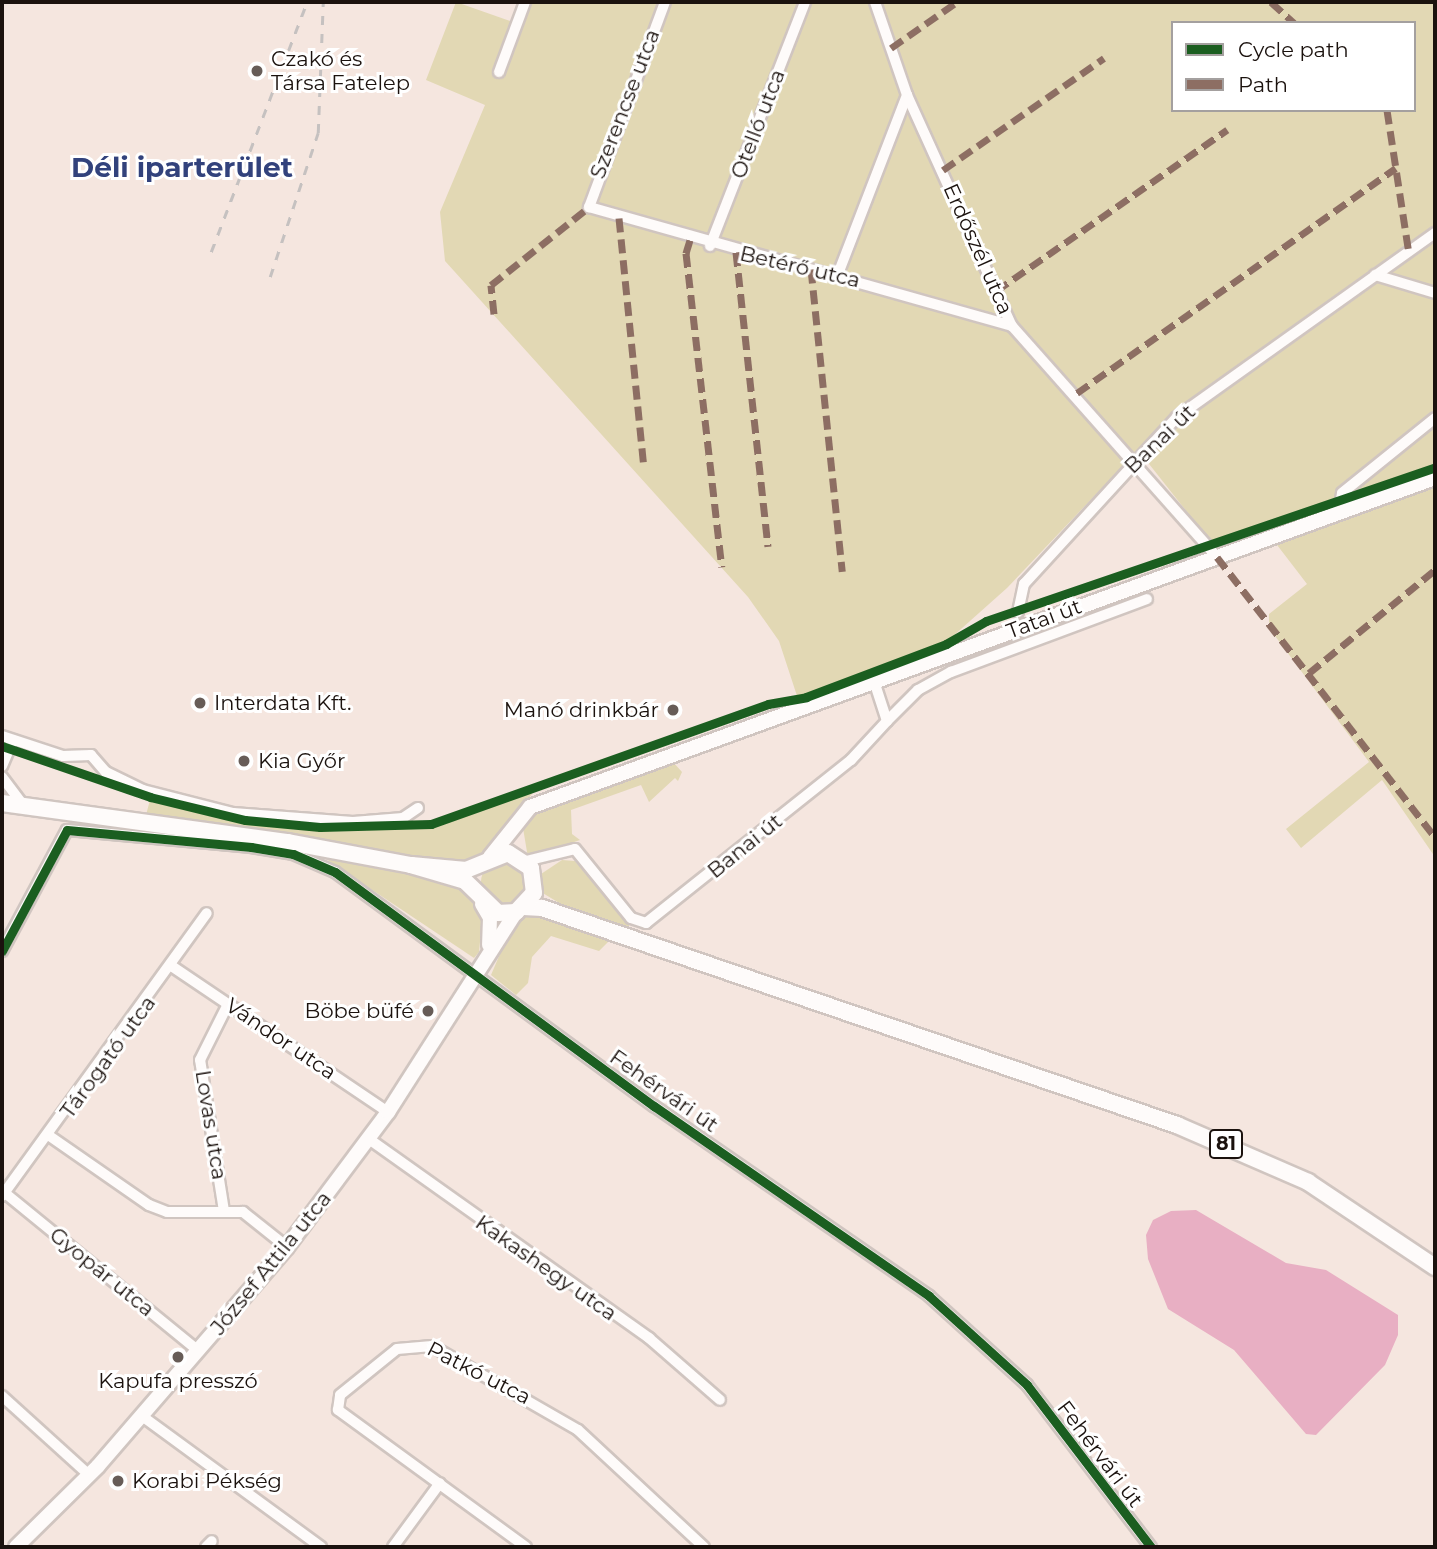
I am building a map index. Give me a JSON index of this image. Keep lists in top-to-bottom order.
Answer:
{
  "streets": {
    "main road": ["81"],
    "street": [
      "Szerencse utca",
      "Otelló utca",
      "Erdőszél utca",
      "Betérő utca",
      "Banai út",
      "Tatai út",
      "Vándor utca",
      "Tárogató utca",
      "Fehérvári út",
      "Lovas utca",
      "József Attila utca",
      "Kakashegy utca",
      "Gyopár utca",
      "Patkó utca"
    ]
  },
  "crossings": [
    ["Szerencse utca", "Betérő utca"],
    ["Otelló utca", "Betérő utca"],
    ["Erdőszél utca", "Betérő utca"],
    ["Erdőszél utca", "Banai út"],
    ["Erdőszél utca", "Tatai út"],
    ["Banai út", "Tatai út"],
    ["Tatai út", "81"],
    ["Tatai út", "József Attila utca"],
    ["Vándor utca", "Tárogató utca"],
    ["Vándor utca", "Lovas utca"],
    ["Vándor utca", "József Attila utca"],
    ["Tárogató utca", "Gyopár utca"],
    ["Fehérvári út", "József Attila utca"],
    ["81", "József Attila utca"],
    ["József Attila utca", "Kakashegy utca"],
    ["József Attila utca", "Gyopár utca"]
  ],
  "districts": ["Déli iparterület"],
  "places": [
    "Czakó és Társa Fatelep",
    "Interdata Kft.",
    "Manó drinkbár",
    "Kia Győr",
    "Böbe büfé",
    "Kapufa presszó",
    "Korabi Pékség"
  ],
  "legend": ["Cycle path", "Path"]
}
